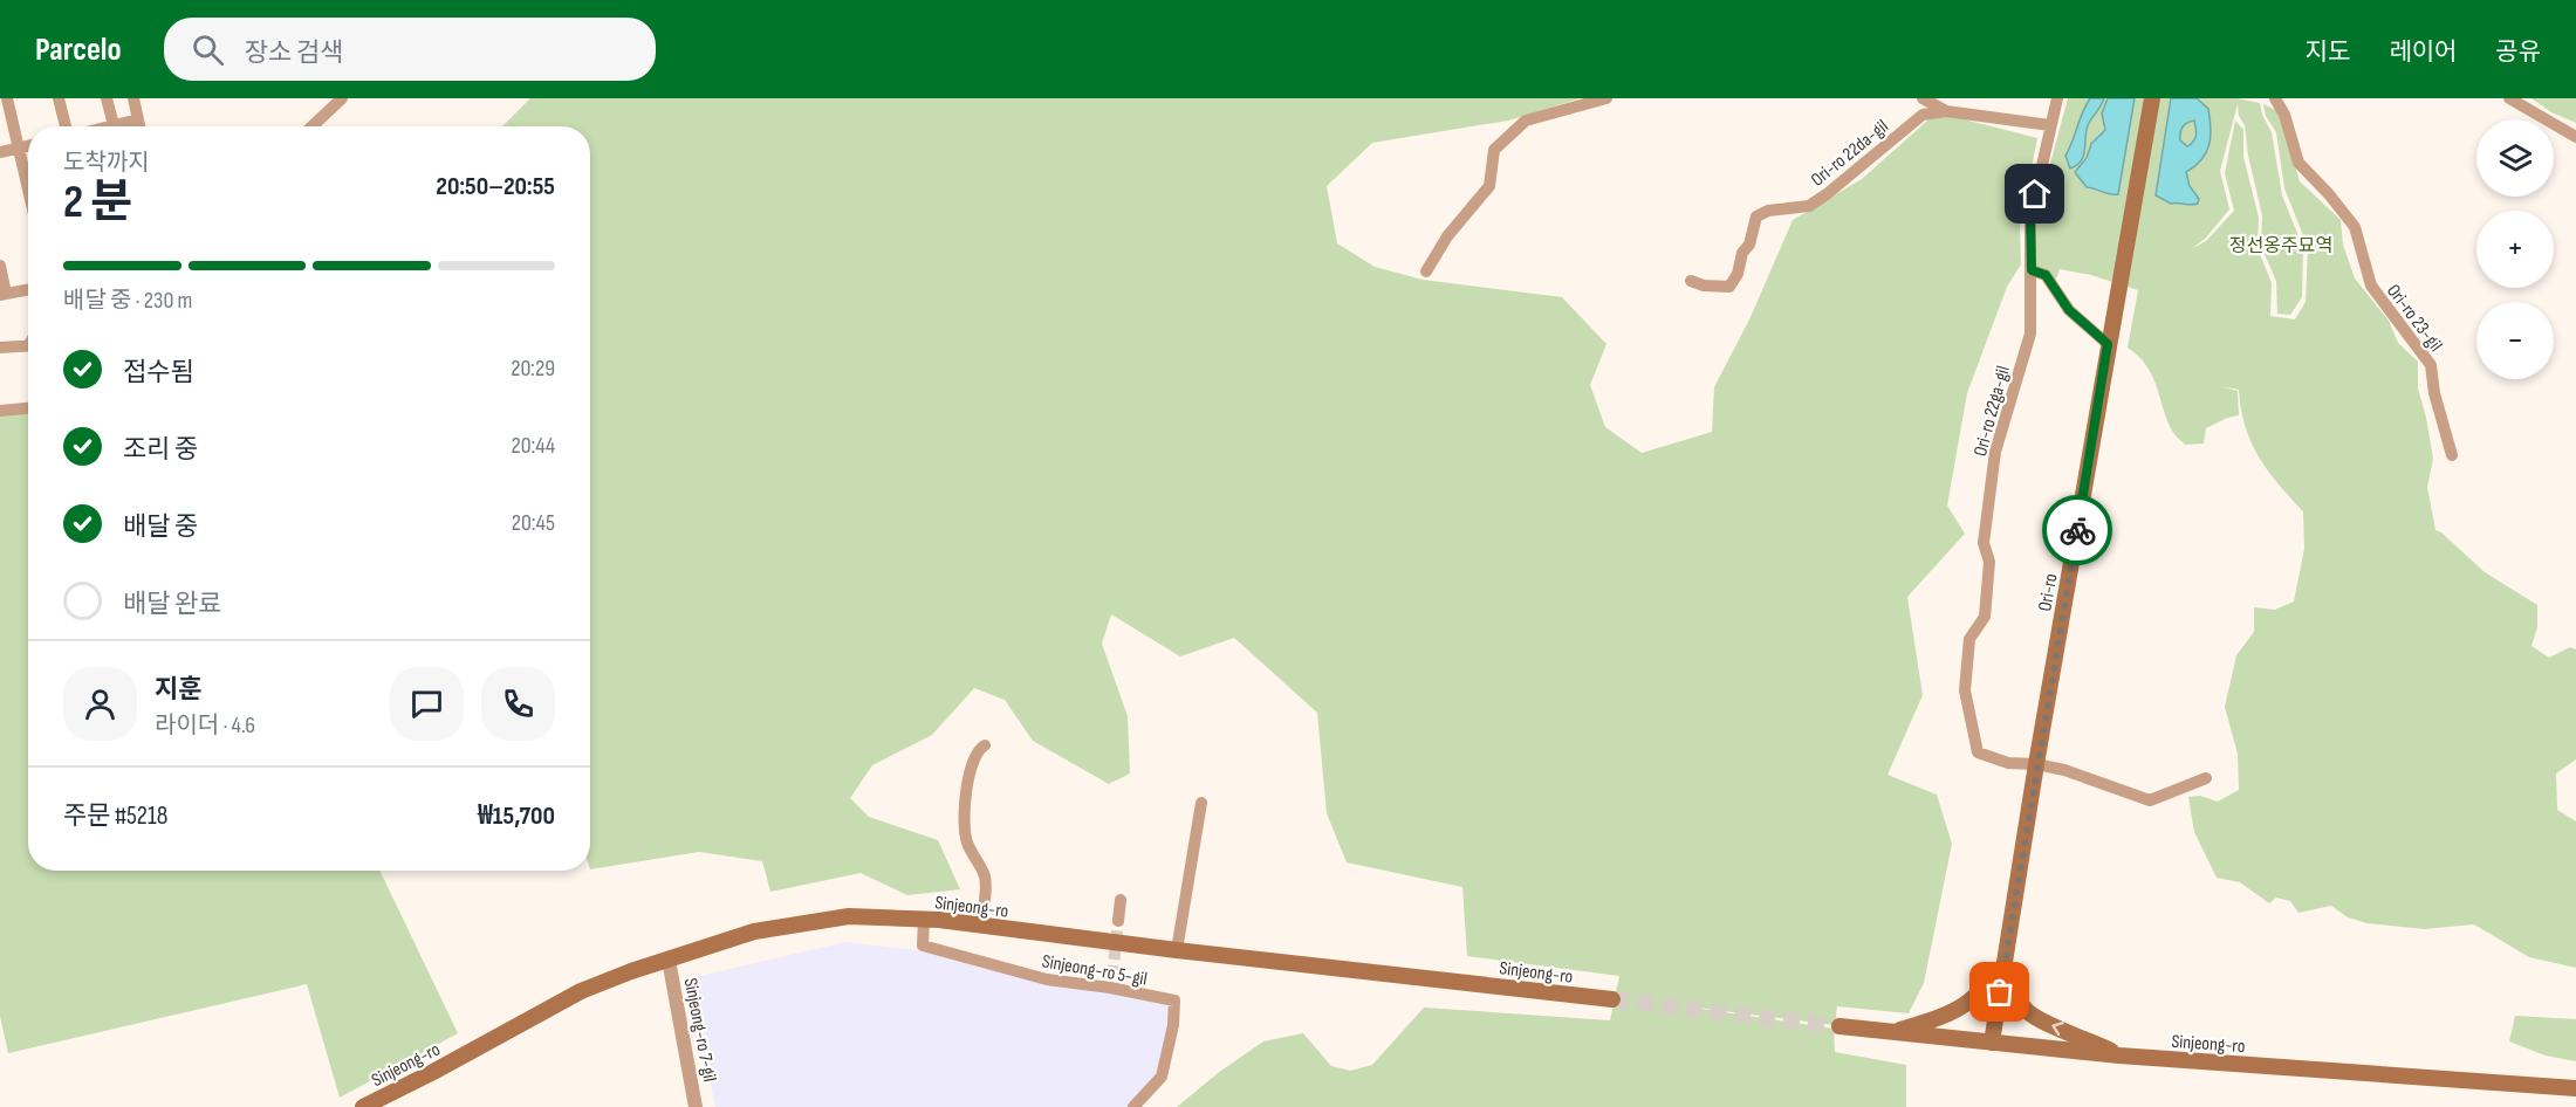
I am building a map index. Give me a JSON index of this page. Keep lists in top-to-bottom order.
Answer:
{
  "streets": {
    "main road": ["Ori-ro", "Sinjeong-ro"],
    "street": [
      "Ori-ro 22da-gil",
      "Ori-ro 23-gil",
      "Ori-ro 22ga-gil",
      "Sinjeong-ro 5-gil",
      "Sinjeong-ro 7-gil"
    ]
  },
  "crossings": [
    ["Ori-ro 22da-gil", "Ori-ro 22ga-gil"],
    ["Ori-ro 22ga-gil", "Ori-ro"],
    ["Ori-ro", "Sinjeong-ro"],
    ["Sinjeong-ro", "Sinjeong-ro 5-gil"],
    ["Sinjeong-ro", "Sinjeong-ro 7-gil"]
  ],
  "parks": ["정선옹주묘역"],
  "page": {
    "header": "Parcelo",
    "search": "장소 검색",
    "nav": ["지도", "레이어", "공유"],
    "map_buttons": ["+", "−"],
    "heading": ["2 분", "도착까지", "20:50–20:55"],
    "panel": [
      "지훈",
      "라이더 · 4.6",
      "주문 #5218",
      "₩15,700"
    ],
    "bar": "배달 중 · 230 m",
    "list": [
      ["접수됨", "20:29"],
      ["조리 중", "20:44"],
      ["배달 중", "20:45"],
      "배달 완료"
    ]
  }
}
